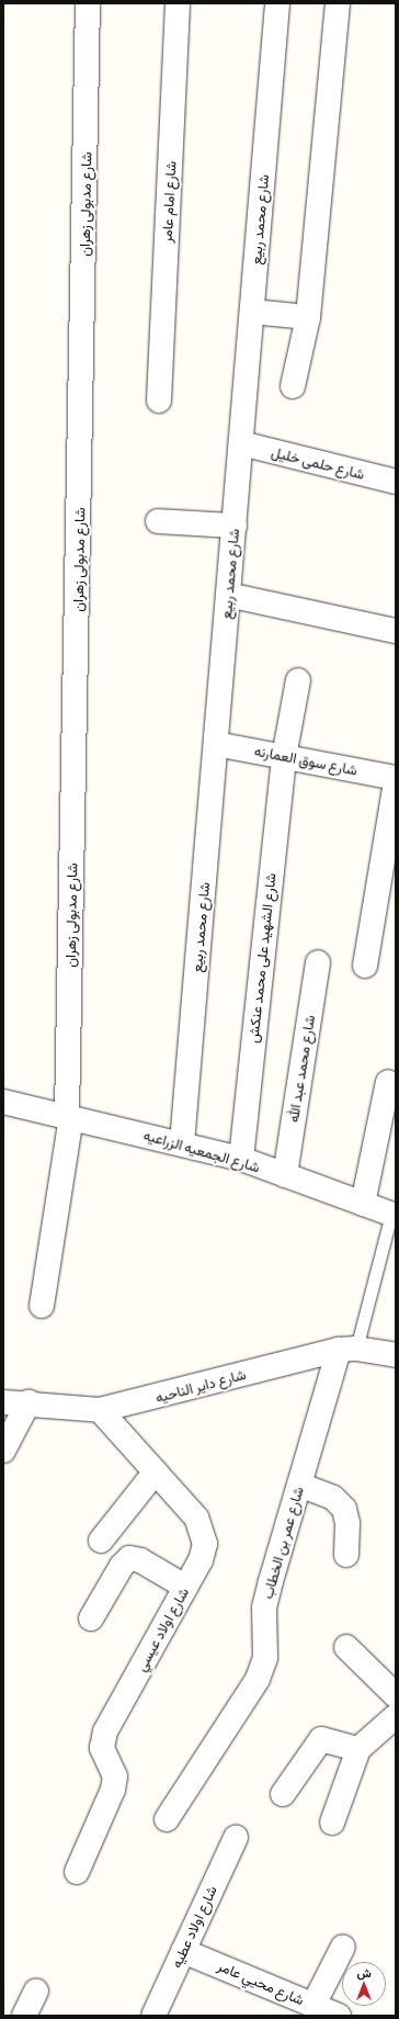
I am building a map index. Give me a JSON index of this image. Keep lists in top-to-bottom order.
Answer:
{
  "streets": {
    "street": [
      "شارع امام عامر",
      "شارع مدبولى زهران",
      "شارع محمد ربيع",
      "شارع حلمى خليل",
      "شارع سوق العمارنه",
      "شارع الشهيد على محمد عنكش",
      "شارع محمد عبد الله",
      "شارع الجمعيه الزراعيه",
      "شارع داير الناحيه",
      "شارع عمر بن الخطاب",
      "شارع اولاد عيسي",
      "شارع اولاد عطيه",
      "شارع محيي عامر"
    ]
  },
  "crossings": [
    ["شارع مدبولى زهران", "شارع الجمعيه الزراعيه"],
    ["شارع محمد ربيع", "شارع حلمى خليل"],
    ["شارع محمد ربيع", "شارع سوق العمارنه"],
    ["شارع محمد ربيع", "شارع الجمعيه الزراعيه"],
    ["شارع سوق العمارنه", "شارع الشهيد على محمد عنكش"],
    ["شارع الشهيد على محمد عنكش", "شارع الجمعيه الزراعيه"],
    ["شارع محمد عبد الله", "شارع الجمعيه الزراعيه"],
    ["شارع داير الناحيه", "شارع عمر بن الخطاب"],
    ["شارع داير الناحيه", "شارع اولاد عيسي"],
    ["شارع اولاد عطيه", "شارع محيي عامر"]
  ],
  "north": "top"
}
